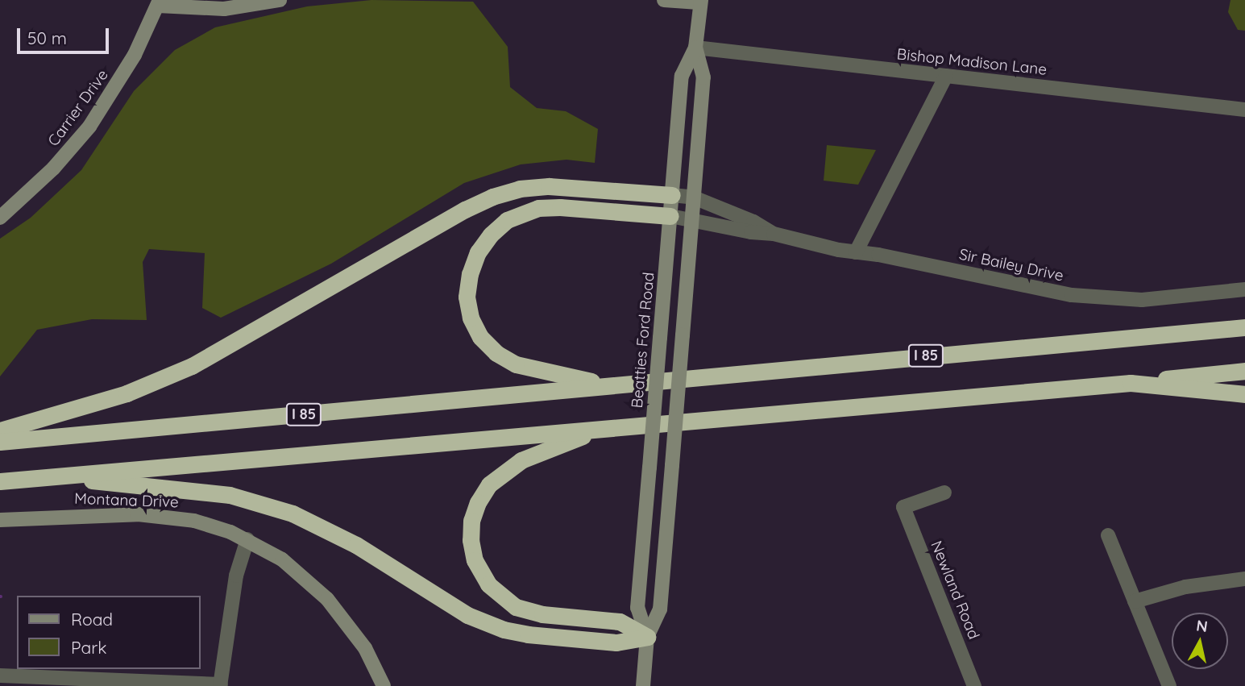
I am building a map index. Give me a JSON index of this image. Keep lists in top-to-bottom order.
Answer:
{
  "streets": {
    "highway": ["I 85"],
    "main road": ["Carrier Drive", "Beatties Ford Road", "Montana Drive"],
    "street": ["Bishop Madison Lane", "Sir Bailey Drive", "Newland Road"]
  },
  "crossings": [
    ["Bishop Madison Lane", "Beatties Ford Road"],
    ["Sir Bailey Drive", "Beatties Ford Road"]
  ],
  "legend": ["Road", "Park"],
  "scale_bar": "50 m",
  "north": "top"
}
